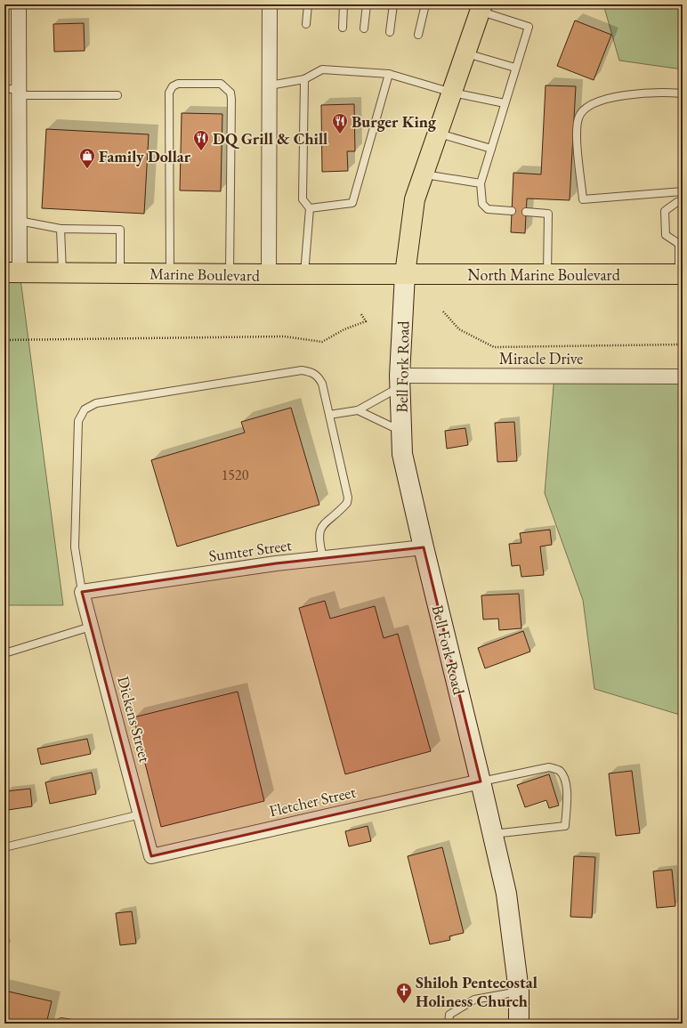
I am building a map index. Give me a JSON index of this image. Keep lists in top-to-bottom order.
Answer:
{
  "streets": {
    "main road": ["Marine Boulevard", "North Marine Boulevard", "Bell Fork Road"],
    "street": [
      "Miracle Drive",
      "Sumter Street",
      "Dickens Street",
      "Fletcher Street"
    ]
  },
  "crossings": [
    ["Marine Boulevard", "North Marine Boulevard"],
    ["Marine Boulevard", "Bell Fork Road"],
    ["North Marine Boulevard", "Bell Fork Road"],
    ["Miracle Drive", "Bell Fork Road"],
    ["Bell Fork Road", "Sumter Street"],
    ["Bell Fork Road", "Fletcher Street"],
    ["Sumter Street", "Dickens Street"],
    ["Dickens Street", "Fletcher Street"]
  ],
  "places": {
    "restaurant": ["Burger King", "DQ Grill & Chill"],
    "shop": ["Family Dollar"],
    "church": ["Shiloh Pentecostal Holiness Church"]
  },
  "house_numbers": ["1520"]
}
